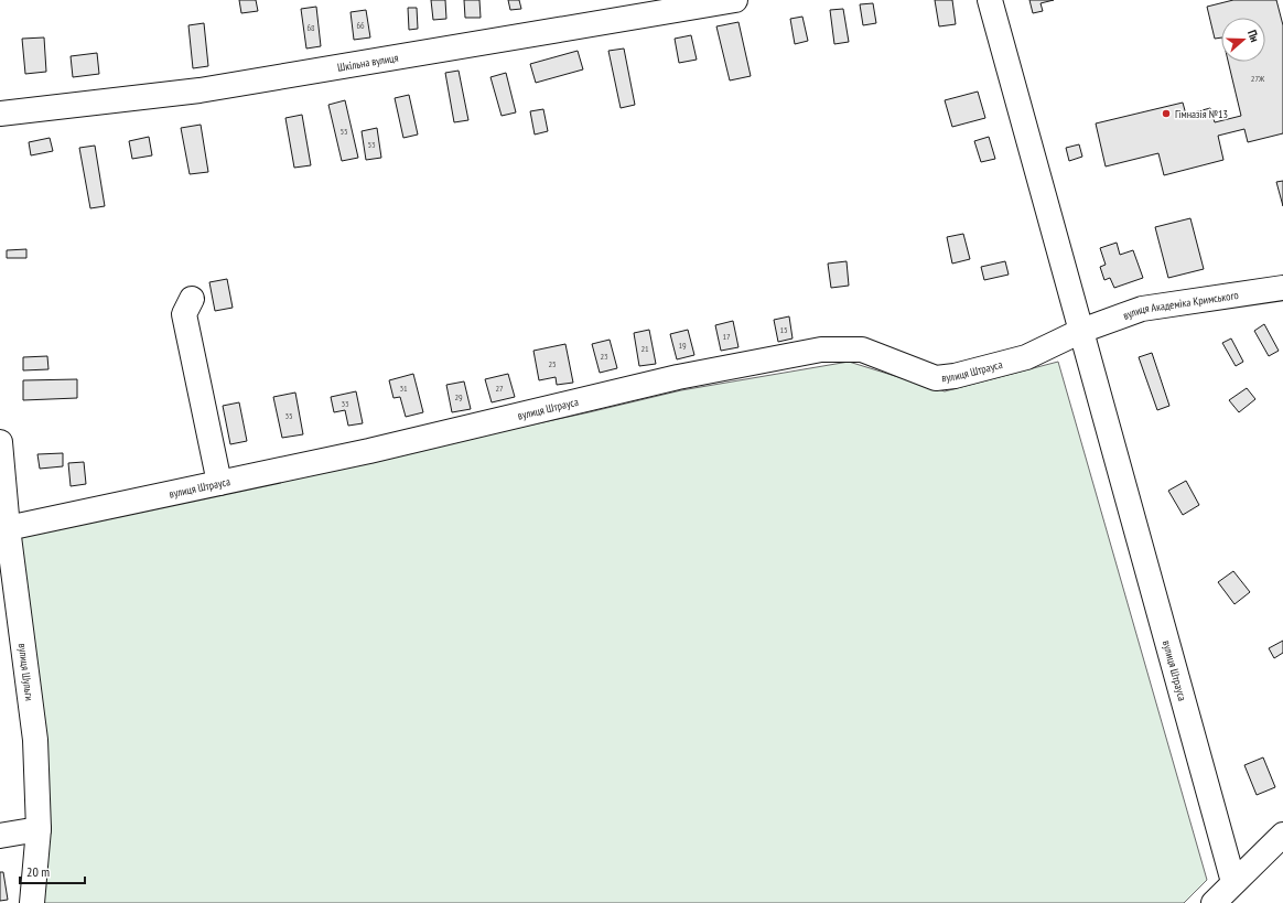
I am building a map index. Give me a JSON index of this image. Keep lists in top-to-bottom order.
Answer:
{
  "streets": {
    "street": [
      "Шкільна вулиця",
      "вулиця Академіка Кримського",
      "вулиця Штрауса",
      "вулиця Шульги"
    ]
  },
  "crossings": [
    ["вулиця Академіка Кримського", "вулиця Штрауса"],
    ["вулиця Штрауса", "вулиця Шульги"]
  ],
  "places": ["Гімназія №13"],
  "house_numbers": [
    "66",
    "68",
    "27Ж",
    "55",
    "53",
    "15",
    "17",
    "19",
    "21",
    "23",
    "25",
    "31",
    "27",
    "29",
    "33",
    "35"
  ],
  "scale_bar": "20 m",
  "north": "right"
}
